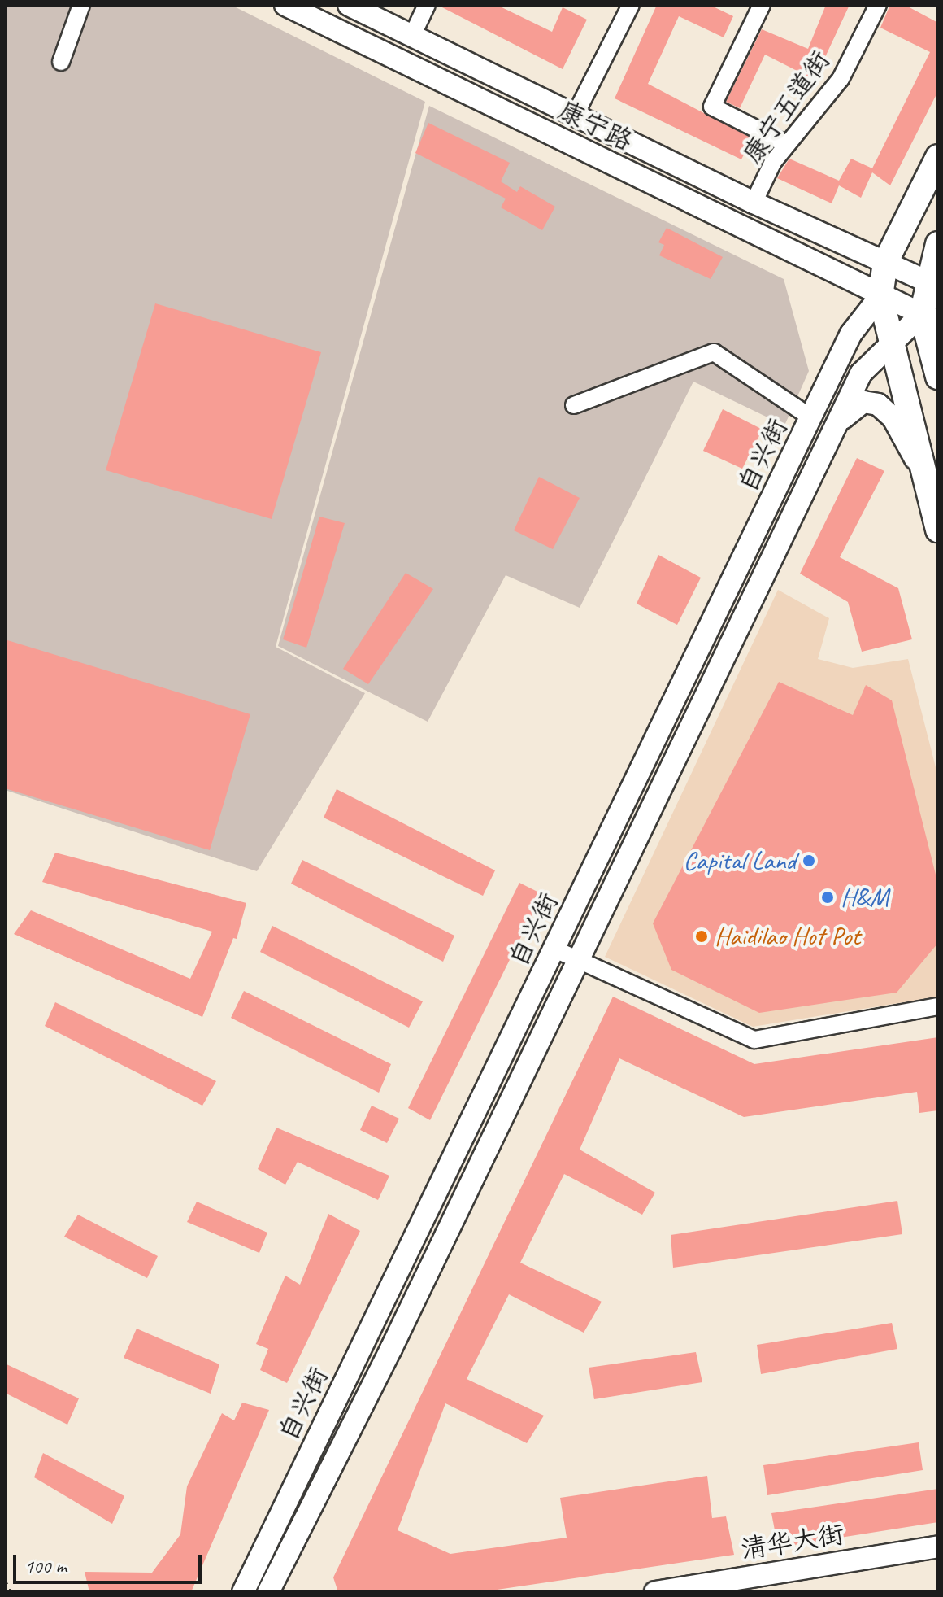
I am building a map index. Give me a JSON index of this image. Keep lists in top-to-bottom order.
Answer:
{
  "streets": {
    "main road": ["康宁路", "自兴街", "清华大街"],
    "street": ["康宁五道街"]
  },
  "crossings": [
    ["康宁五道街", "康宁路"],
    ["康宁路", "自兴街"]
  ],
  "places": ["Capital Land", "H&M", "Haidilao Hot Pot"],
  "scale_bar": "100 m"
}
